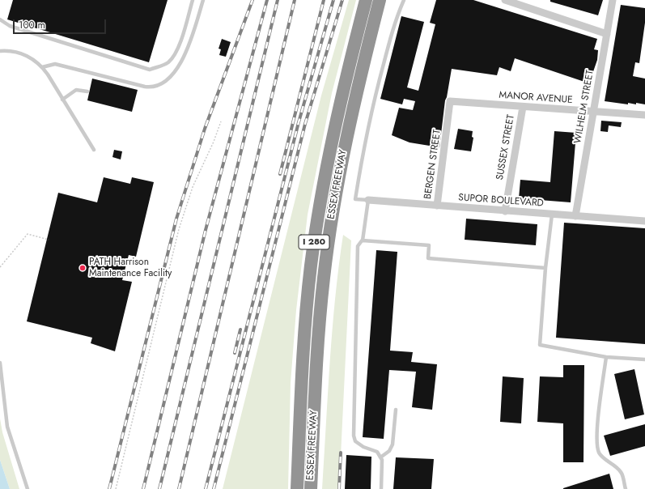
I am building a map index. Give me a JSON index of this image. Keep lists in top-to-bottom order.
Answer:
{
  "streets": {
    "highway": ["ESSEX FREEWAY", "I 280"],
    "street": [
      "MANOR AVENUE",
      "WILHELM STREET",
      "SUSSEX STREET",
      "BERGEN STREET",
      "SUPOR BOULEVARD"
    ]
  },
  "crossings": [
    ["MANOR AVENUE", "WILHELM STREET"],
    ["MANOR AVENUE", "SUSSEX STREET"],
    ["MANOR AVENUE", "BERGEN STREET"],
    ["WILHELM STREET", "SUPOR BOULEVARD"],
    ["SUSSEX STREET", "SUPOR BOULEVARD"],
    ["BERGEN STREET", "SUPOR BOULEVARD"]
  ],
  "places": ["PATH Harrison Maintenance Facility"],
  "scale_bar": "100 m"
}
